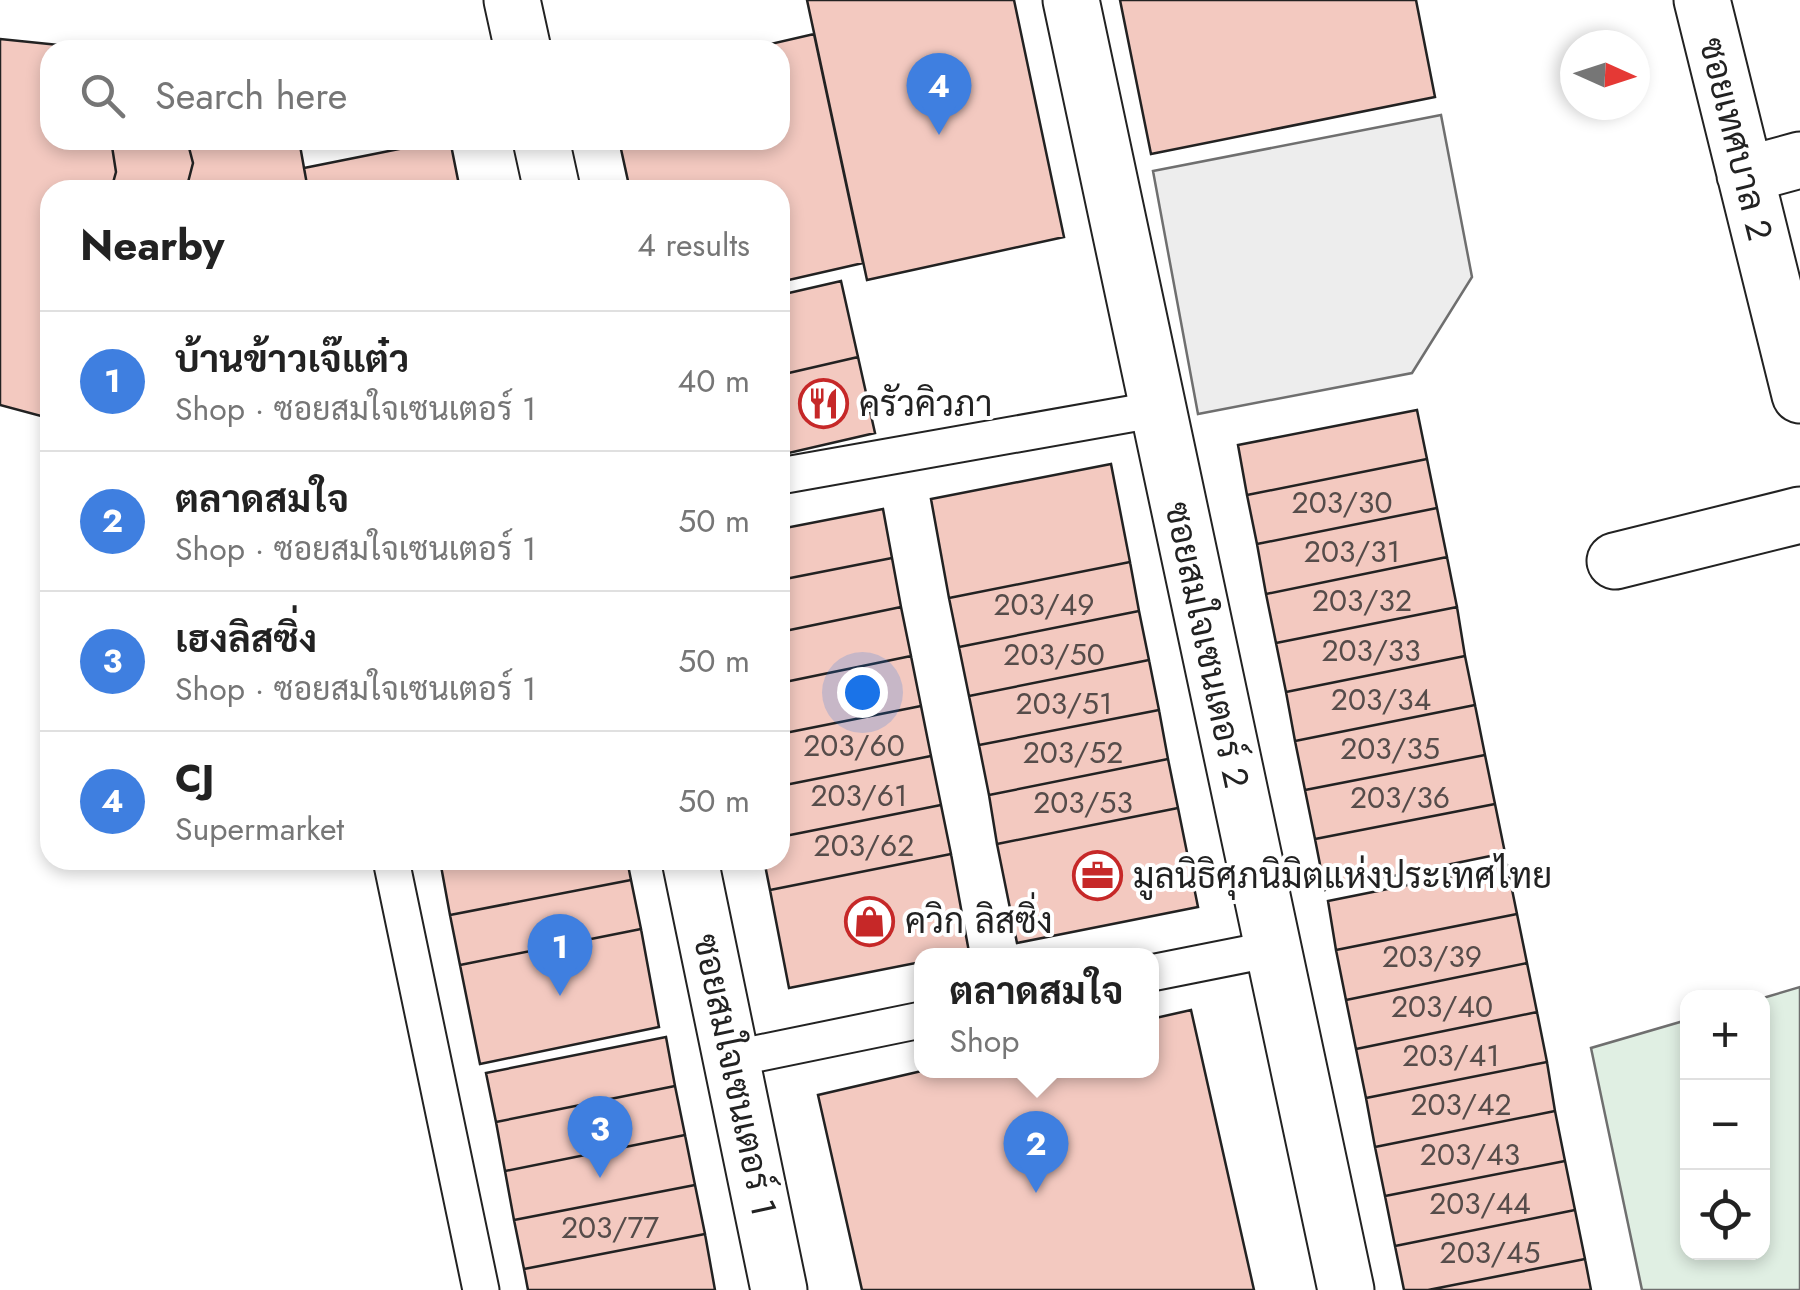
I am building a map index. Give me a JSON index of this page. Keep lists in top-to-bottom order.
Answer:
{
  "streets": {
    "street": ["ซอยเทศบาล 2", "ซอยสมใจเซนเตอร์ 2", "ซอยสมใจเซนเตอร์ 1"]
  },
  "places": {
    "restaurant": ["ครัวคิวภา"],
    "office": ["มูลนิธิศุภนิมิตแห่งประเทศไทย"],
    "shop": ["ควิก ลิสซิ่ง"]
  },
  "house_numbers": [
    "203/30",
    "203/31",
    "203/32",
    "203/49",
    "203/33",
    "203/50",
    "203/34",
    "203/51",
    "203/60",
    "203/35",
    "203/52",
    "203/61",
    "203/36",
    "203/53",
    "203/62",
    "203/39",
    "203/40",
    "203/41",
    "203/42",
    "203/43",
    "203/44",
    "203/77",
    "203/45"
  ],
  "north": "right",
  "page": {
    "search": "Search here",
    "pins": [
      "4",
      "1",
      "3",
      "2"
    ],
    "heading": ["Nearby", "4 results"],
    "list": [
      {
        "mark": "1",
        "name": "บ้านข้าวเจ๊แต๋ว",
        "note": "Shop · ซอยสมใจเซนเตอร์ 1",
        "value": "40 m"
      },
      {
        "mark": "2",
        "name": "ตลาดสมใจ",
        "note": "Shop · ซอยสมใจเซนเตอร์ 1",
        "value": "50 m"
      },
      {
        "mark": "3",
        "name": "เฮงลิสซิ่ง",
        "note": "Shop · ซอยสมใจเซนเตอร์ 1",
        "value": "50 m"
      },
      {
        "mark": "4",
        "name": "CJ",
        "note": "Supermarket",
        "value": "50 m"
      }
    ],
    "popup": ["ตลาดสมใจ", "Shop"],
    "map_buttons": ["+", "−"]
  }
}
